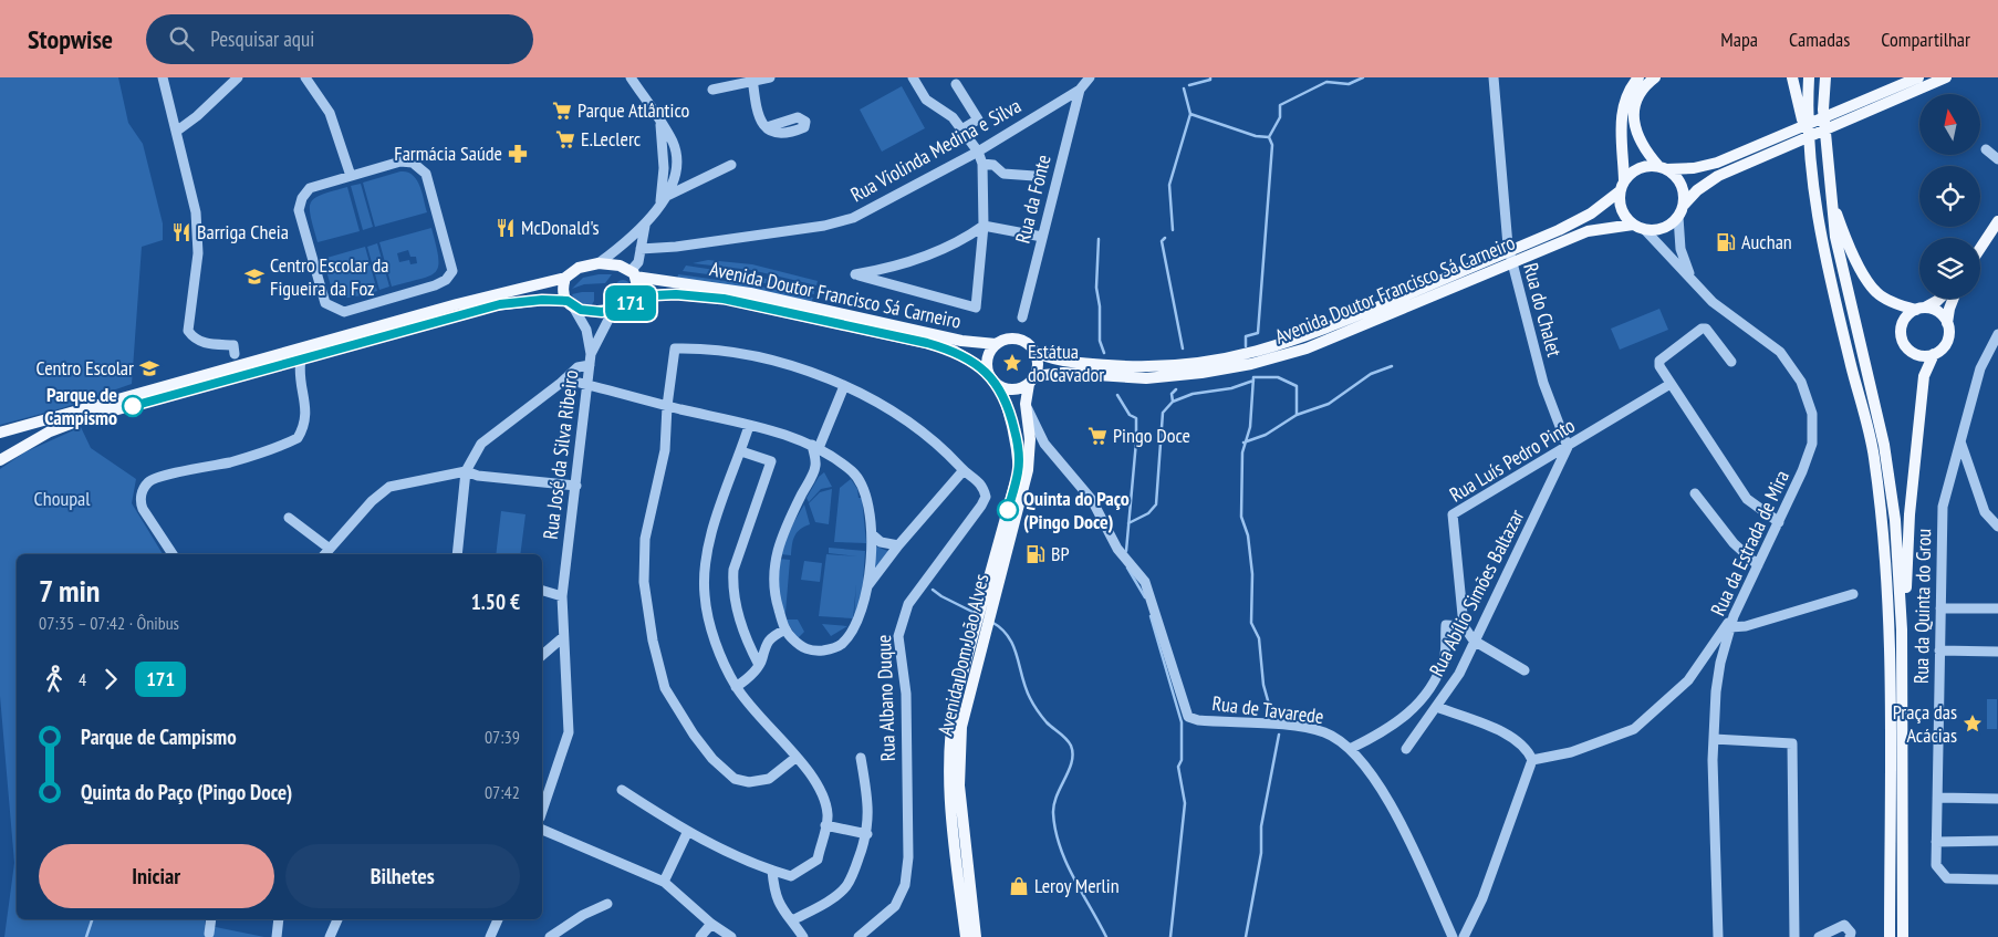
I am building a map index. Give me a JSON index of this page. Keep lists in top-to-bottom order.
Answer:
{
  "streets": {
    "main road": ["Avenida Doutor Francisco Sá Carneiro", "Avenida Dom João Alves"],
    "street": [
      "Rua Violinda Medina e Silva",
      "Rua da Fonte",
      "Rua do Chalet",
      "Rua José da Silva Ribeiro",
      "Rua Luís Pedro Pinto",
      "Rua da Estrada de Mira",
      "Rua Abílio Simões Baltazar",
      "Rua da Quinta do Grou",
      "Rua Albano Duque",
      "Rua de Tavarede"
    ]
  },
  "crossings": [
    ["Rua Violinda Medina e Silva", "Rua da Fonte"],
    ["Avenida Doutor Francisco Sá Carneiro", "Rua José da Silva Ribeiro"],
    ["Avenida Doutor Francisco Sá Carneiro", "Rua da Estrada de Mira"],
    ["Avenida Doutor Francisco Sá Carneiro", "Avenida Dom João Alves"],
    ["Rua do Chalet", "Rua Luís Pedro Pinto"],
    ["Rua do Chalet", "Rua Abílio Simões Baltazar"],
    ["Rua Luís Pedro Pinto", "Rua Abílio Simões Baltazar"],
    ["Avenida Dom João Alves", "Rua de Tavarede"]
  ],
  "parks": ["Choupal"],
  "places": {
    "supermarket": ["Parque Atlântico", "E.Leclerc", "Pingo Doce"],
    "pharmacy": ["Farmácia Saúde"],
    "restaurant": ["McDonald's", "Barriga Cheia"],
    "fuel station": ["Auchan", "BP"],
    "school or university": ["Centro Escolar da Figueira da Foz", "Centro Escolar"],
    "place": ["Estátua do Cavador", "Praça das Acácias"],
    "other": ["Parque de Campismo", "Quinta do Paço (Pingo Doce)"],
    "shop": ["Leroy Merlin"]
  },
  "lines": ["bus line 171"],
  "north": "top",
  "page": {
    "header": "Stopwise",
    "search": "Pesquisar aqui",
    "nav": ["Mapa", "Camadas", "Compartilhar"],
    "on_map": "171",
    "heading": ["7 min", "07:35 – 07:42 · Ônibus", "1.50 €"],
    "legs": ["4", "171"],
    "list": [
      {
        "name": "Parque de Campismo",
        "value": "07:39"
      },
      {
        "name": "Quinta do Paço (Pingo Doce)",
        "value": "07:42"
      }
    ],
    "buttons": ["Iniciar", "Bilhetes"]
  }
}
